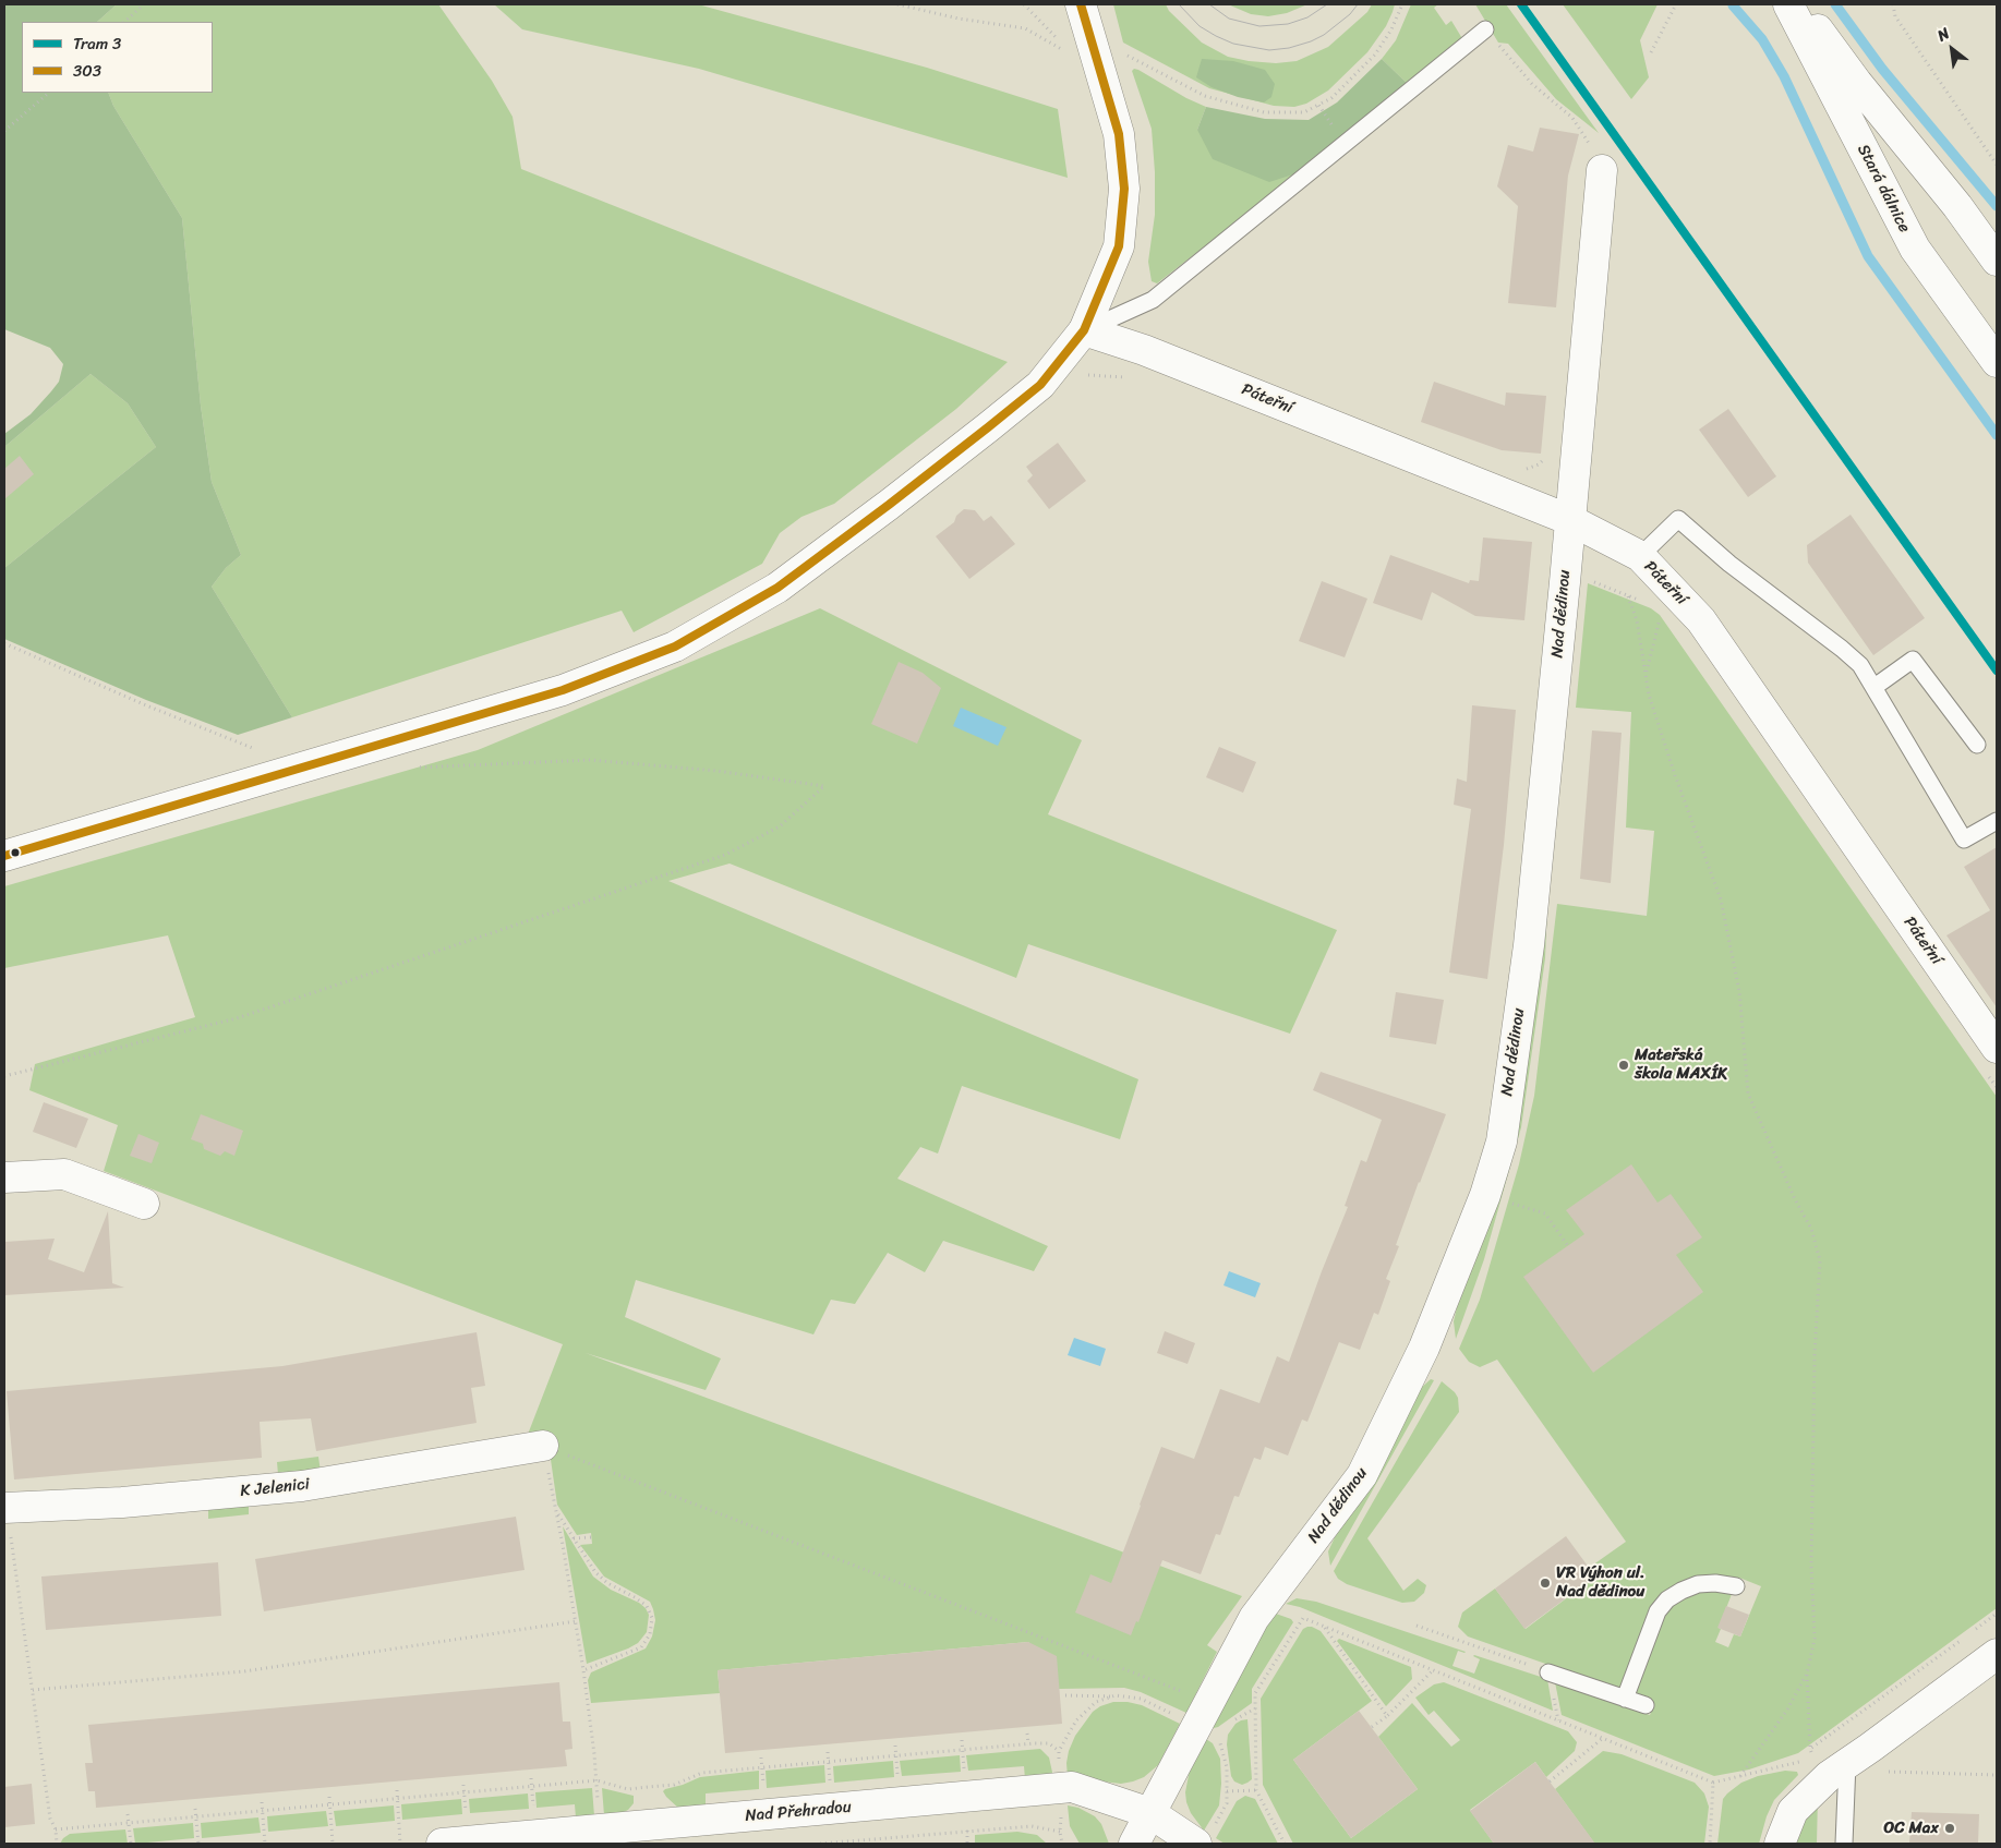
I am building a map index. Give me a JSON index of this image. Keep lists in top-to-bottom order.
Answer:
{
  "streets": {
    "street": [
      "Stará dálnice",
      "Páteřní",
      "Nad dědinou",
      "K Jelenici",
      "Nad Přehradou"
    ]
  },
  "crossings": [
    ["Páteřní", "Nad dědinou"],
    ["Nad dědinou", "Nad Přehradou"]
  ],
  "places": ["Mateřská škola MAXÍK", "VR Výhon ul. Nad dědinou", "OC Max"],
  "lines": ["tram line 3", "transit line 303"],
  "legend": ["Tram 3", "303"],
  "north": "top left"
}
